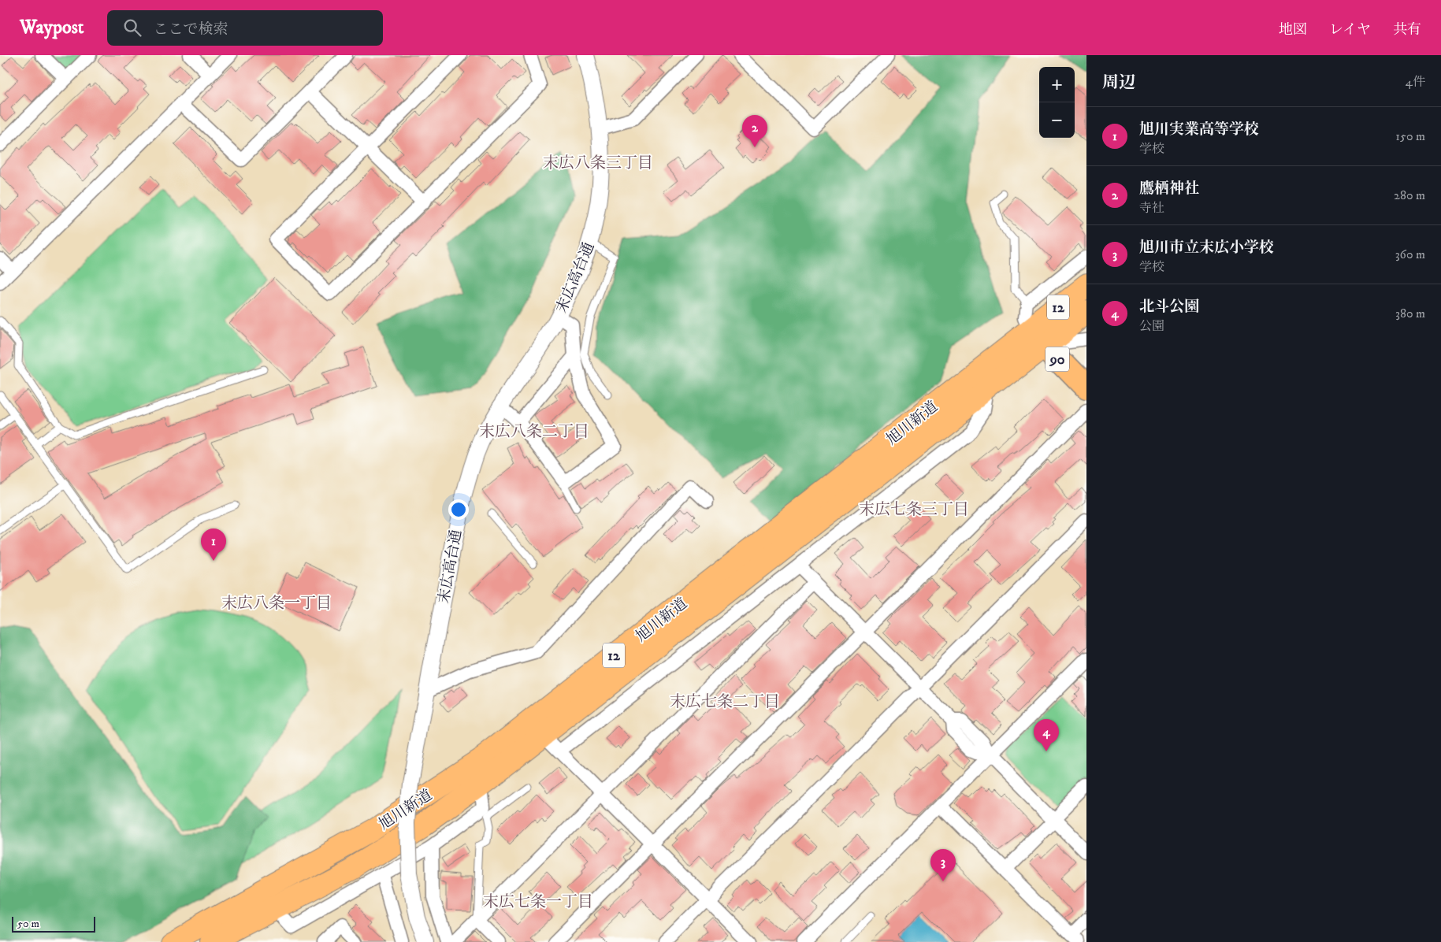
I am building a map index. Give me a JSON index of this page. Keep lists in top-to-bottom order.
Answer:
{
  "streets": {
    "highway": ["12", "旭川新道"],
    "main road": ["90"],
    "street": ["末広高台通"]
  },
  "crossings": [
    ["90", "旭川新道"]
  ],
  "districts": [
    "末広八条三丁目",
    "末広八条二丁目",
    "末広七条三丁目",
    "末広八条一丁目",
    "末広七条二丁目",
    "末広七条一丁目"
  ],
  "scale_bar": "50 m",
  "page": {
    "header": "Waypost",
    "search": "ここで検索",
    "nav": ["地図", "レイヤ", "共有"],
    "heading": ["周辺", "4件"],
    "map_buttons": ["+", "−"],
    "list": [
      {
        "mark": "1",
        "name": "旭川実業高等学校",
        "note": "学校",
        "value": "150 m"
      },
      {
        "mark": "2",
        "name": "鷹栖神社",
        "note": "寺社",
        "value": "280 m"
      },
      {
        "mark": "3",
        "name": "旭川市立末広小学校",
        "note": "学校",
        "value": "360 m"
      },
      {
        "mark": "4",
        "name": "北斗公園",
        "note": "公園",
        "value": "380 m"
      }
    ],
    "pins": [
      "2",
      "1",
      "4",
      "3"
    ],
    "scale": "50 m"
  }
}
